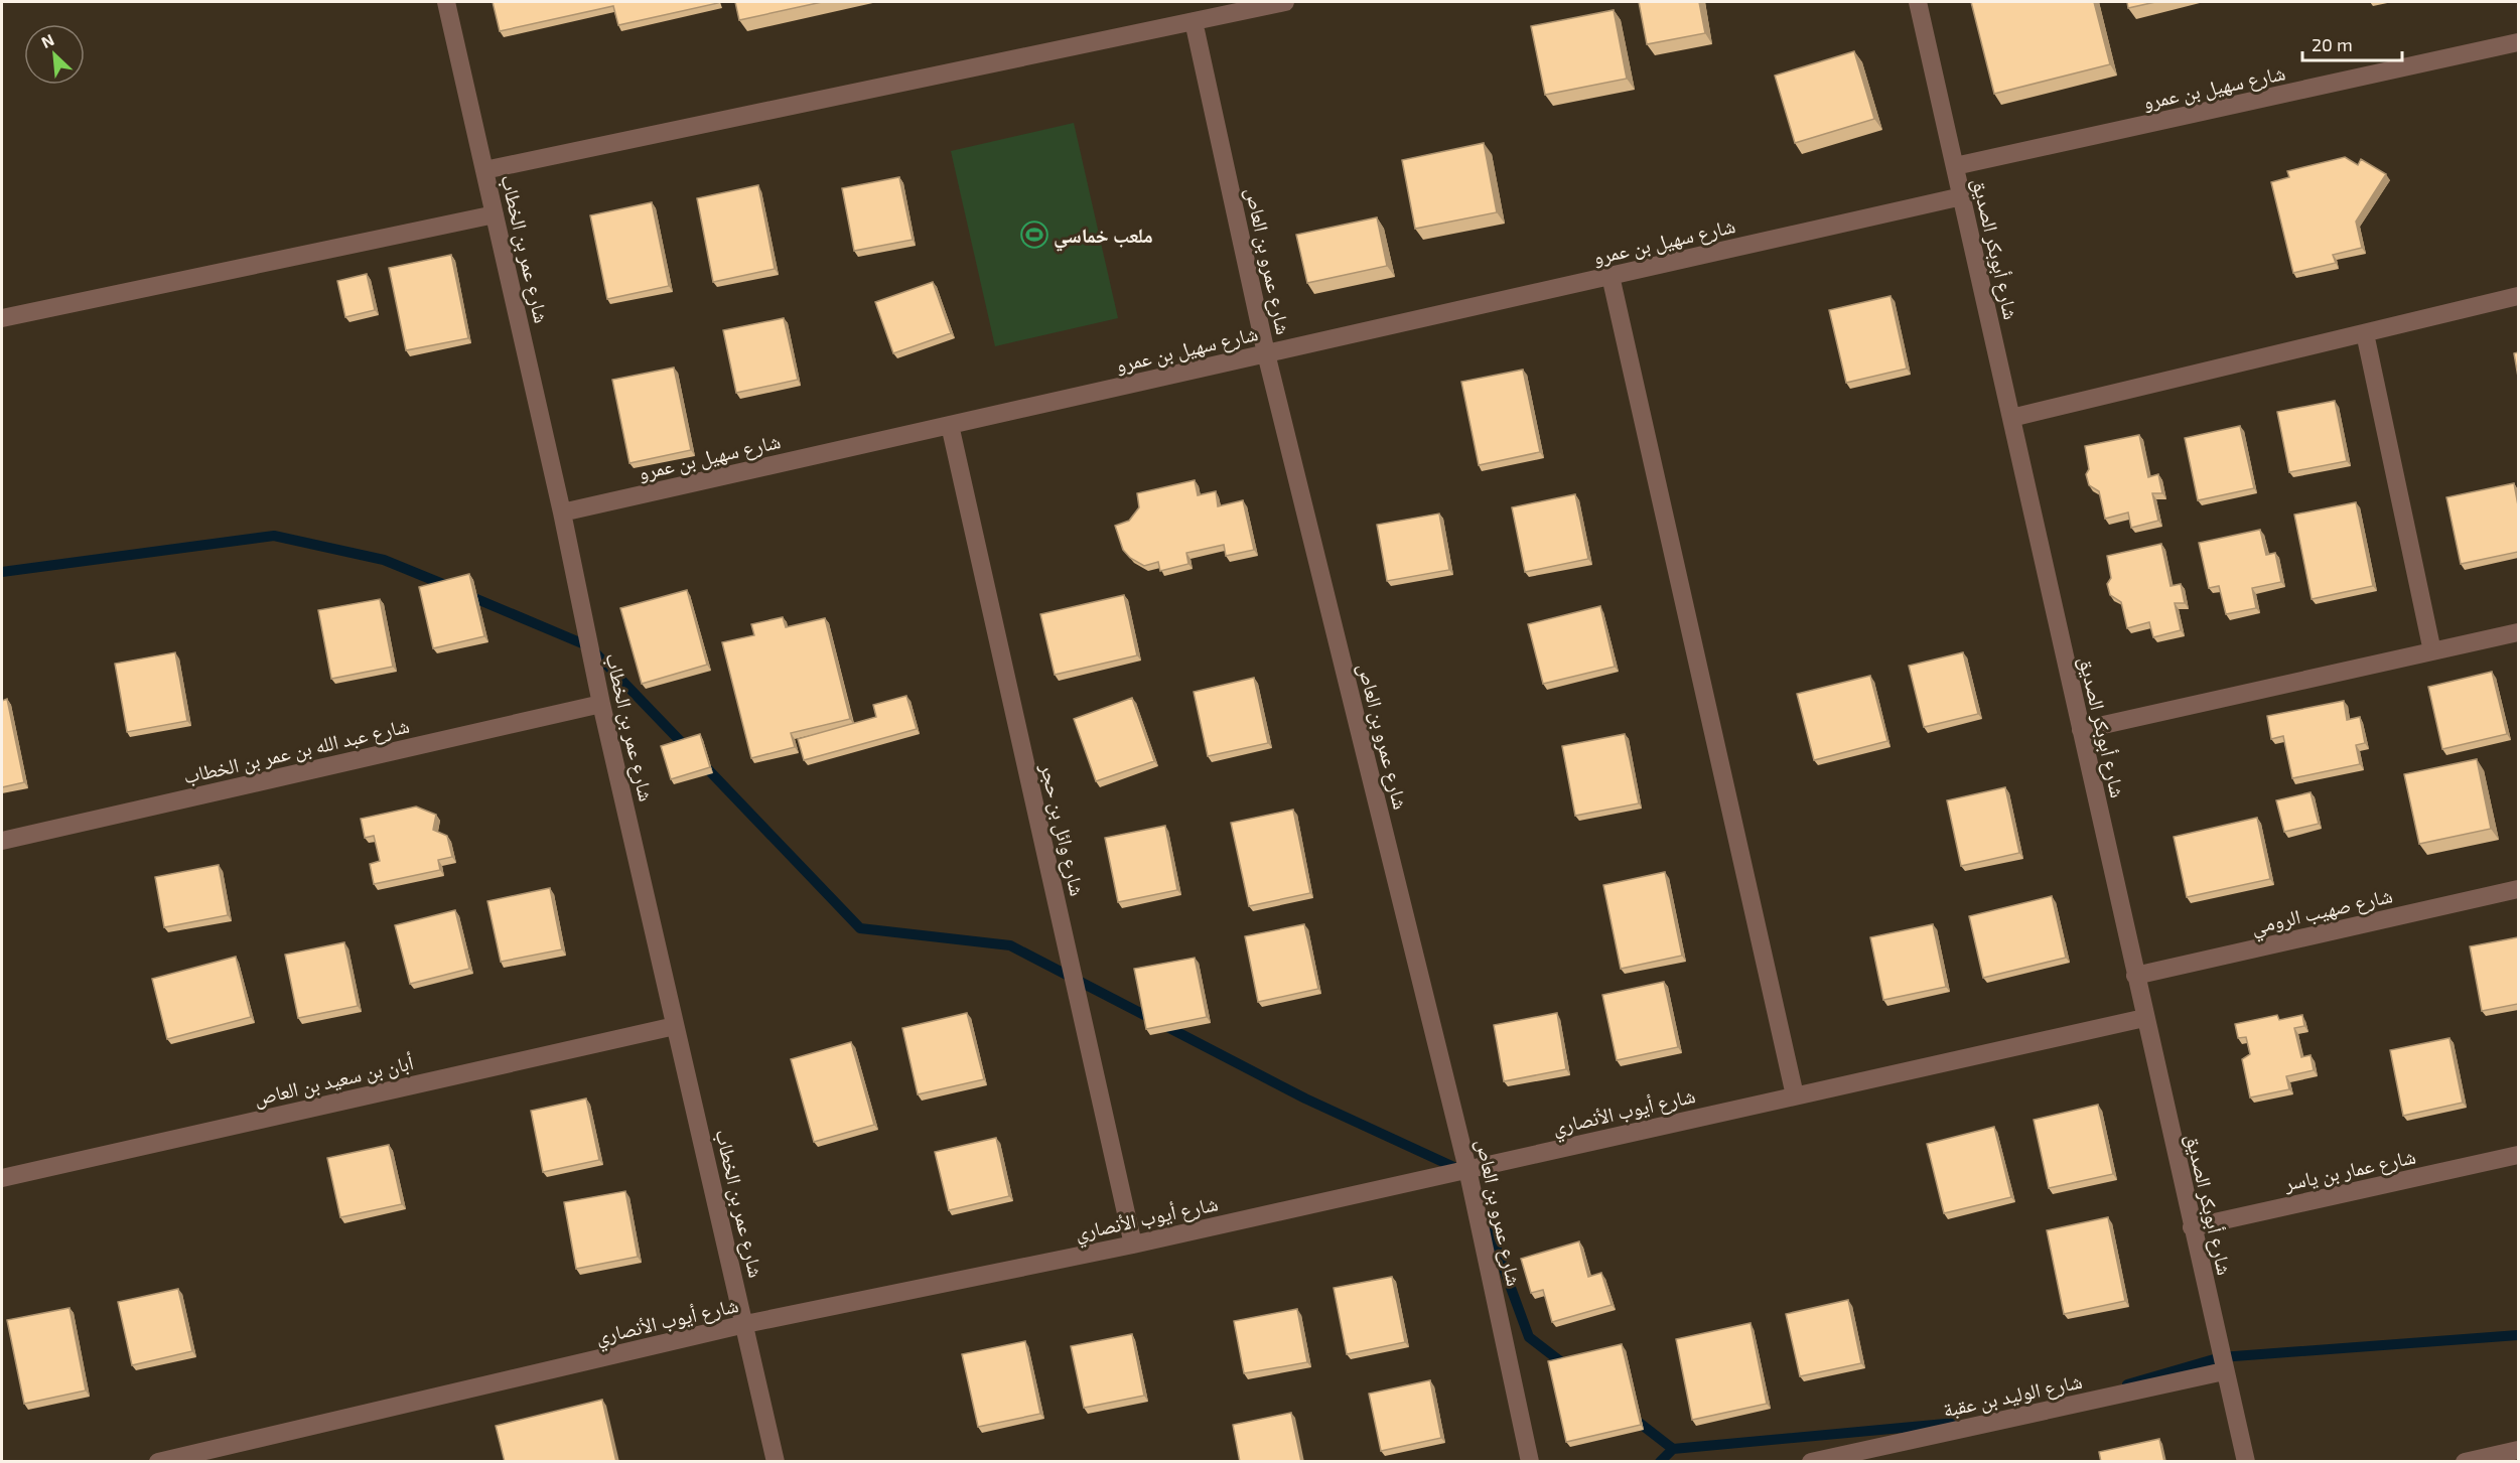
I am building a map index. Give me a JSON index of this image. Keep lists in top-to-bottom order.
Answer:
{
  "streets": {
    "street": [
      "شارع سهيل بن عمرو",
      "شارع عمر بن الخطاب",
      "شارع أبوبكر الصديق",
      "شارع عمرو بن العاص",
      "شارع عبد الله بن عمر بن الخطاب",
      "شارع وائل بن حجر",
      "شارع صهيب الرومي",
      "أبان بن سعيد بن العاص",
      "شارع أيوب الأنصاري",
      "شارع عمار بن ياسر",
      "شارع الوليد بن عقبة"
    ]
  },
  "crossings": [
    ["شارع سهيل بن عمرو", "شارع عمر بن الخطاب"],
    ["شارع سهيل بن عمرو", "شارع أبوبكر الصديق"],
    ["شارع سهيل بن عمرو", "شارع عمرو بن العاص"],
    ["شارع سهيل بن عمرو", "شارع وائل بن حجر"],
    ["شارع عمر بن الخطاب", "شارع عبد الله بن عمر بن الخطاب"],
    ["شارع عمر بن الخطاب", "أبان بن سعيد بن العاص"],
    ["شارع عمر بن الخطاب", "شارع أيوب الأنصاري"],
    ["شارع أبوبكر الصديق", "شارع صهيب الرومي"],
    ["شارع أبوبكر الصديق", "شارع أيوب الأنصاري"],
    ["شارع أبوبكر الصديق", "شارع عمار بن ياسر"],
    ["شارع أبوبكر الصديق", "شارع الوليد بن عقبة"],
    ["شارع عمرو بن العاص", "شارع أيوب الأنصاري"],
    ["شارع وائل بن حجر", "شارع أيوب الأنصاري"]
  ],
  "places": {
    "sports": ["ملعب خماسي"]
  },
  "scale_bar": "20 m",
  "north": "top left"
}
